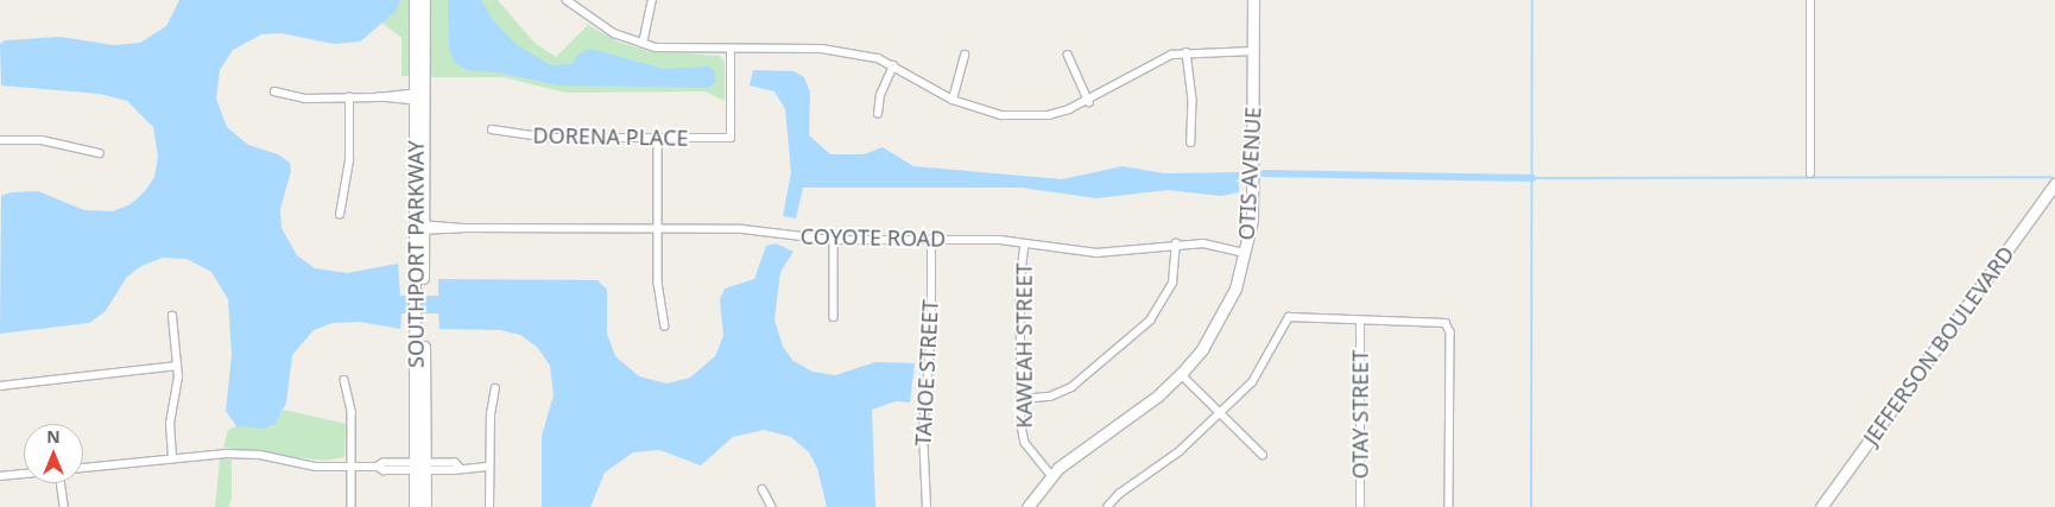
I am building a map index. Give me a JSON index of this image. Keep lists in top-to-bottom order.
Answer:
{
  "streets": {
    "street": [
      "DORENA PLACE",
      "OTIS AVENUE",
      "COYOTE ROAD",
      "SOUTHPORT PARKWAY",
      "KAWEAH STREET",
      "JEFFERSON BOULEVARD",
      "TAHOE STREET",
      "OTAY STREET"
    ]
  },
  "crossings": [
    ["OTIS AVENUE", "COYOTE ROAD"],
    ["OTIS AVENUE", "KAWEAH STREET"],
    ["COYOTE ROAD", "SOUTHPORT PARKWAY"],
    ["COYOTE ROAD", "KAWEAH STREET"],
    ["COYOTE ROAD", "TAHOE STREET"]
  ],
  "north": "top"
}
